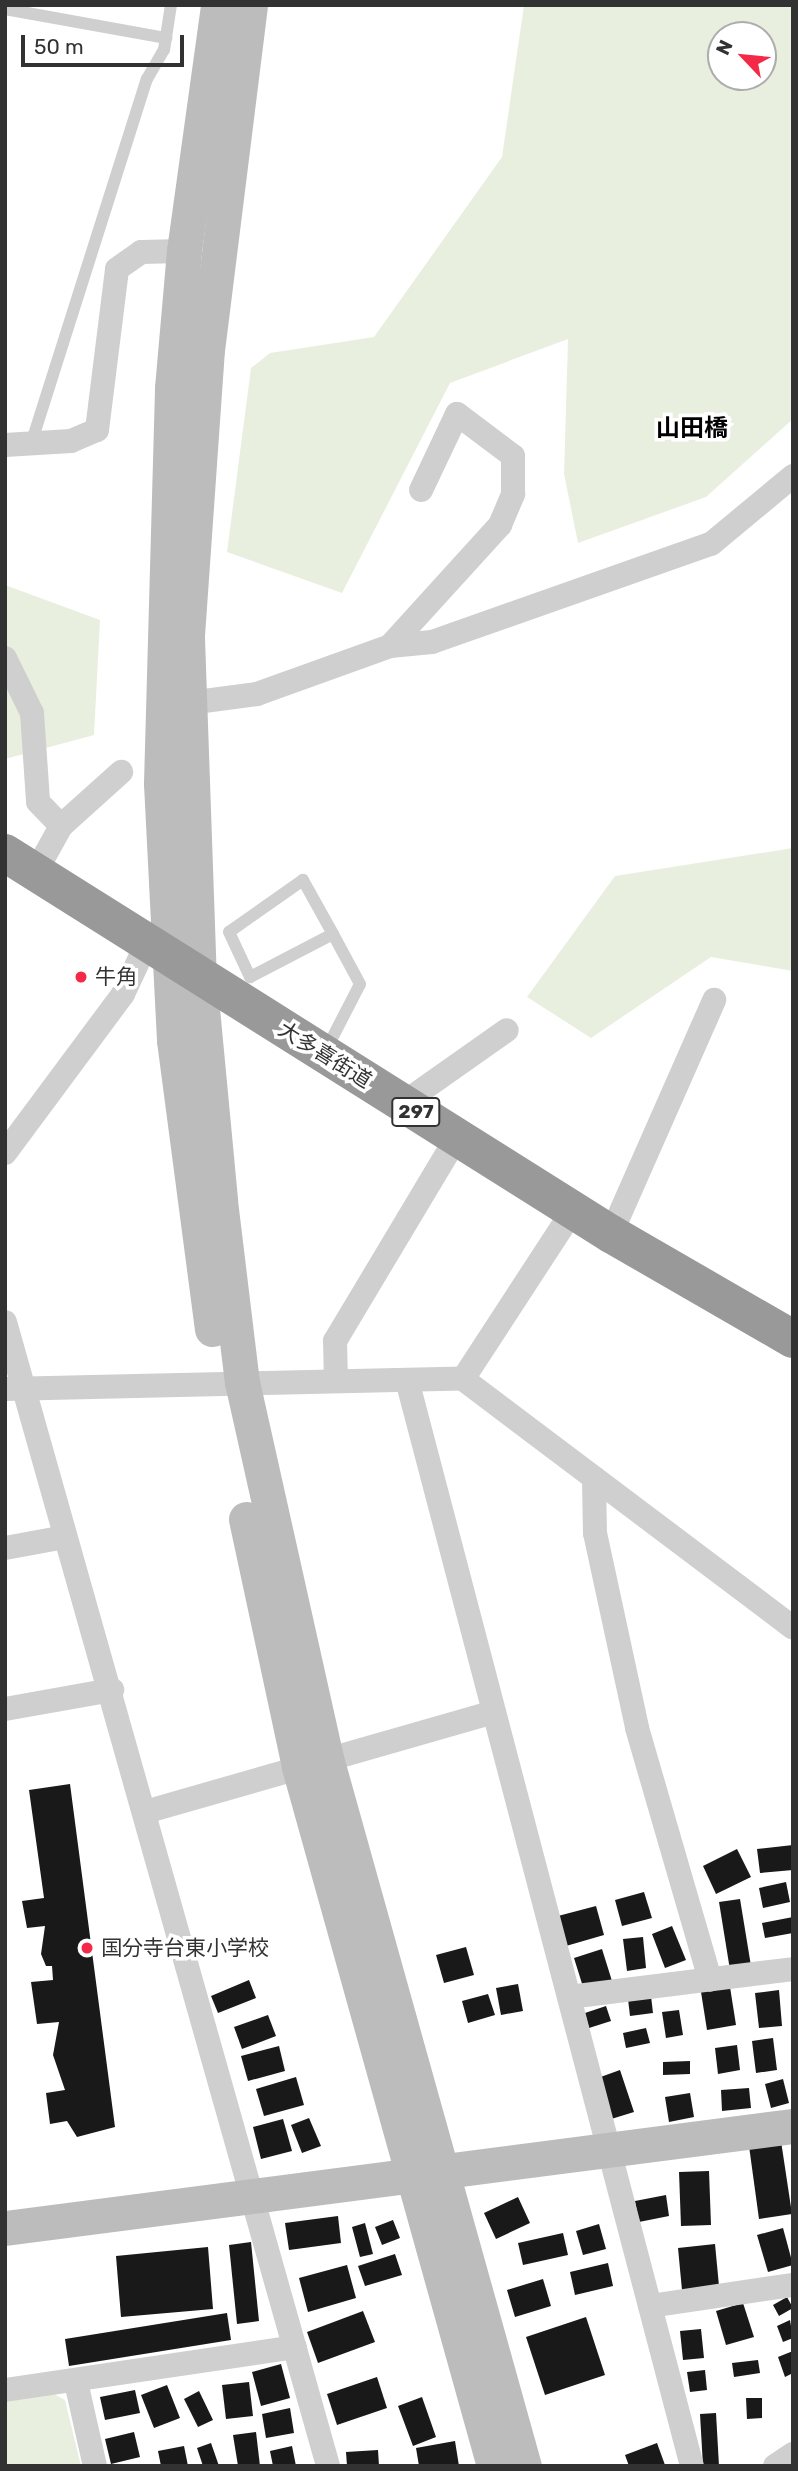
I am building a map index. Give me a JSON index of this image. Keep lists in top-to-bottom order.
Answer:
{
  "streets": {
    "highway": ["大多喜街道", "297"]
  },
  "districts": ["山田橋"],
  "places": ["牛角", "国分寺台東小学校"],
  "scale_bar": "50 m",
  "north": "top left"
}
